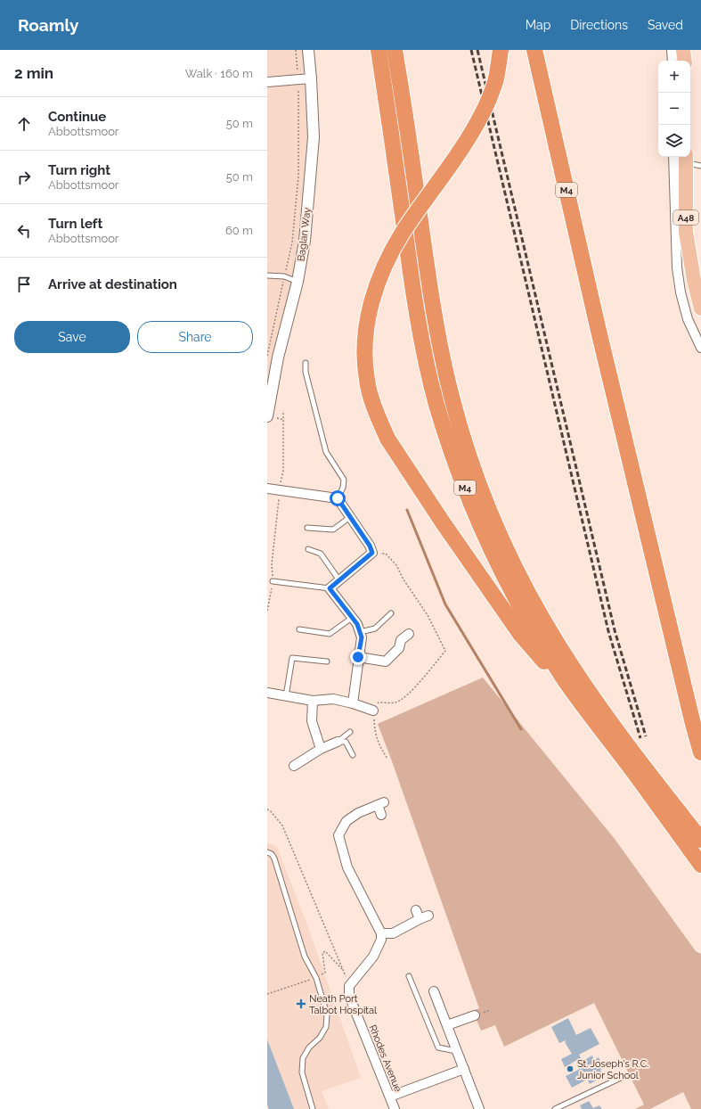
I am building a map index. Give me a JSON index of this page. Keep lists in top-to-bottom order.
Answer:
{
  "streets": {
    "highway": ["M4"],
    "main road": ["A48"],
    "street": ["Baglan Way", "Rhodes Avenue"]
  },
  "places": {
    "health": ["Neath Port Talbot Hospital"],
    "other": ["St. Joseph's R.C. Junior School"]
  },
  "page": {
    "header": "Roamly",
    "nav": ["Map", "Directions", "Saved"],
    "heading": ["2 min", "Walk · 160 m"],
    "map_buttons": ["+", "−"],
    "list": [
      ["Continue", "Abbottsmoor", "50 m"],
      ["Turn right", "Abbottsmoor", "50 m"],
      ["Turn left", "Abbottsmoor", "60 m"],
      "Arrive at destination"
    ],
    "buttons": ["Save", "Share"]
  }
}
